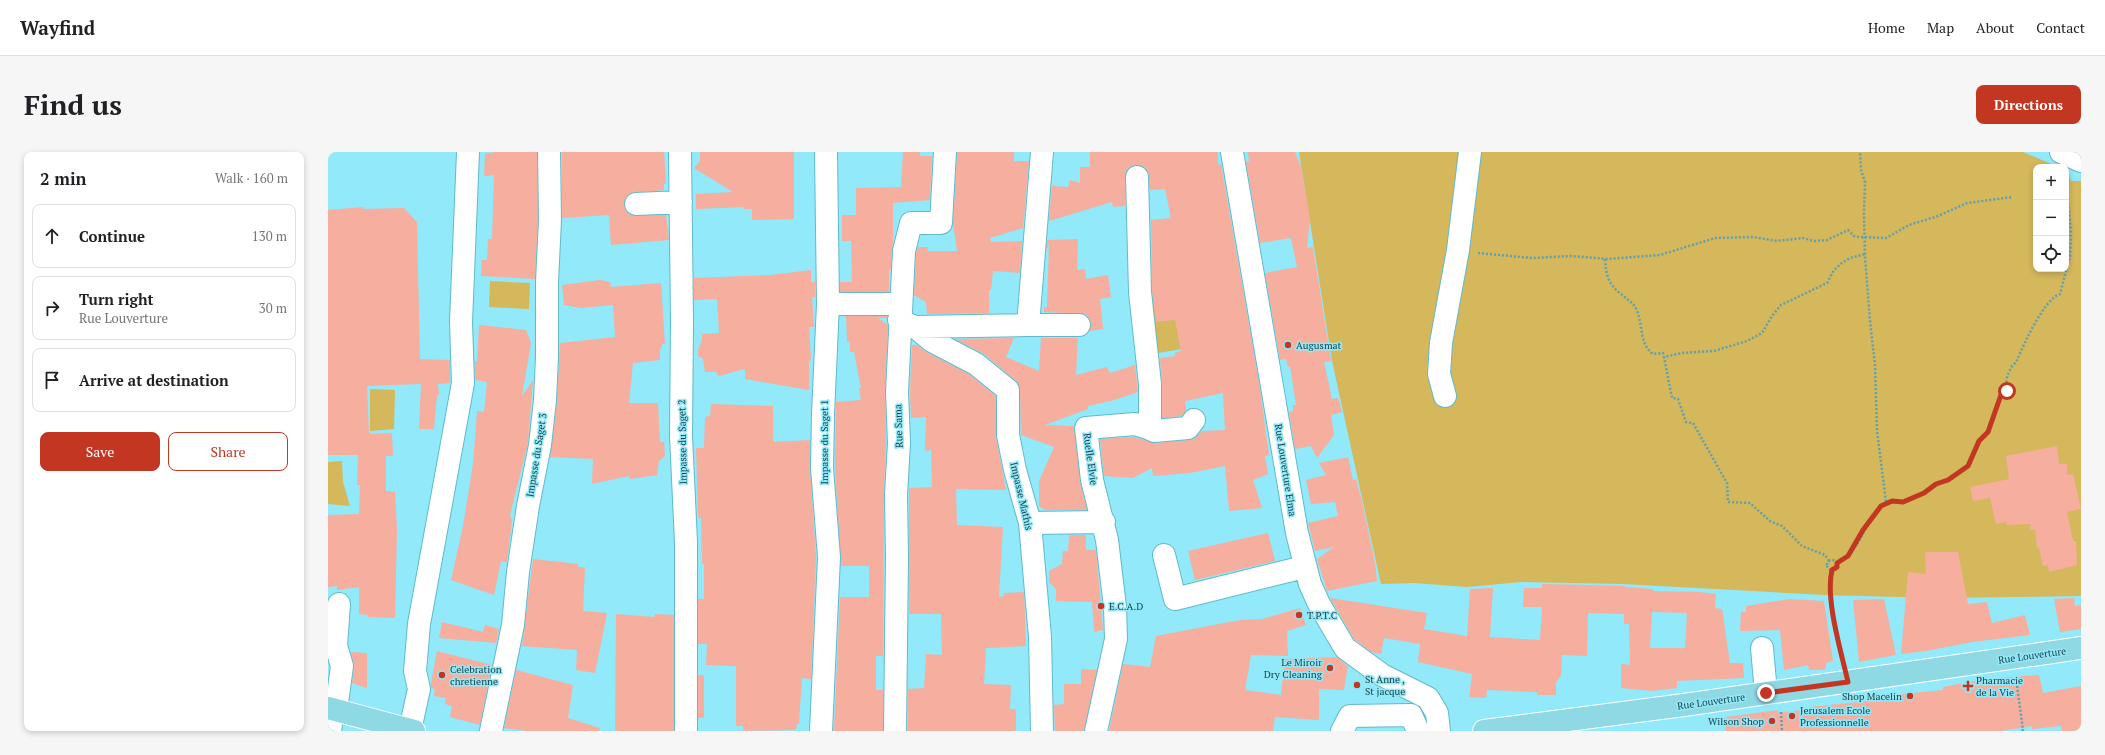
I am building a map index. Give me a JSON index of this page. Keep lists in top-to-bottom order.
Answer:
{
  "streets": {
    "main road": ["Rue Louverture"],
    "street": [
      "Rue Sama",
      "Impasse du Saget 2",
      "Impasse du Saget 1",
      "Impasse du Saget 3",
      "Ruelle Elvie",
      "Rue Louverture Elma",
      "Impasse Mathis"
    ]
  },
  "crossings": [
    ["Rue Sama", "Impasse Mathis"]
  ],
  "places": {
    "other": [
      "Augusmat",
      "E.C.A.D",
      "T.P.T.C",
      "Le Miroir Dry Cleaning",
      "Celebration chretienne",
      "St Anne , St jacque",
      "Shop Macelin",
      "Jerusalem Ecole Professionnelle",
      "Wilson Shop"
    ],
    "health": ["Pharmacie de la Vie"]
  },
  "page": {
    "header": "Wayfind",
    "nav": [
      "Home",
      "Map",
      "About",
      "Contact"
    ],
    "buttons": [
      "Directions",
      ["Save", "Share"]
    ],
    "title": "Find us",
    "heading": ["2 min", "Walk · 160 m"],
    "map_buttons": ["+", "−"],
    "list": [
      ["Continue", "130 m"],
      ["Turn right", "Rue Louverture", "30 m"],
      "Arrive at destination"
    ]
  }
}
